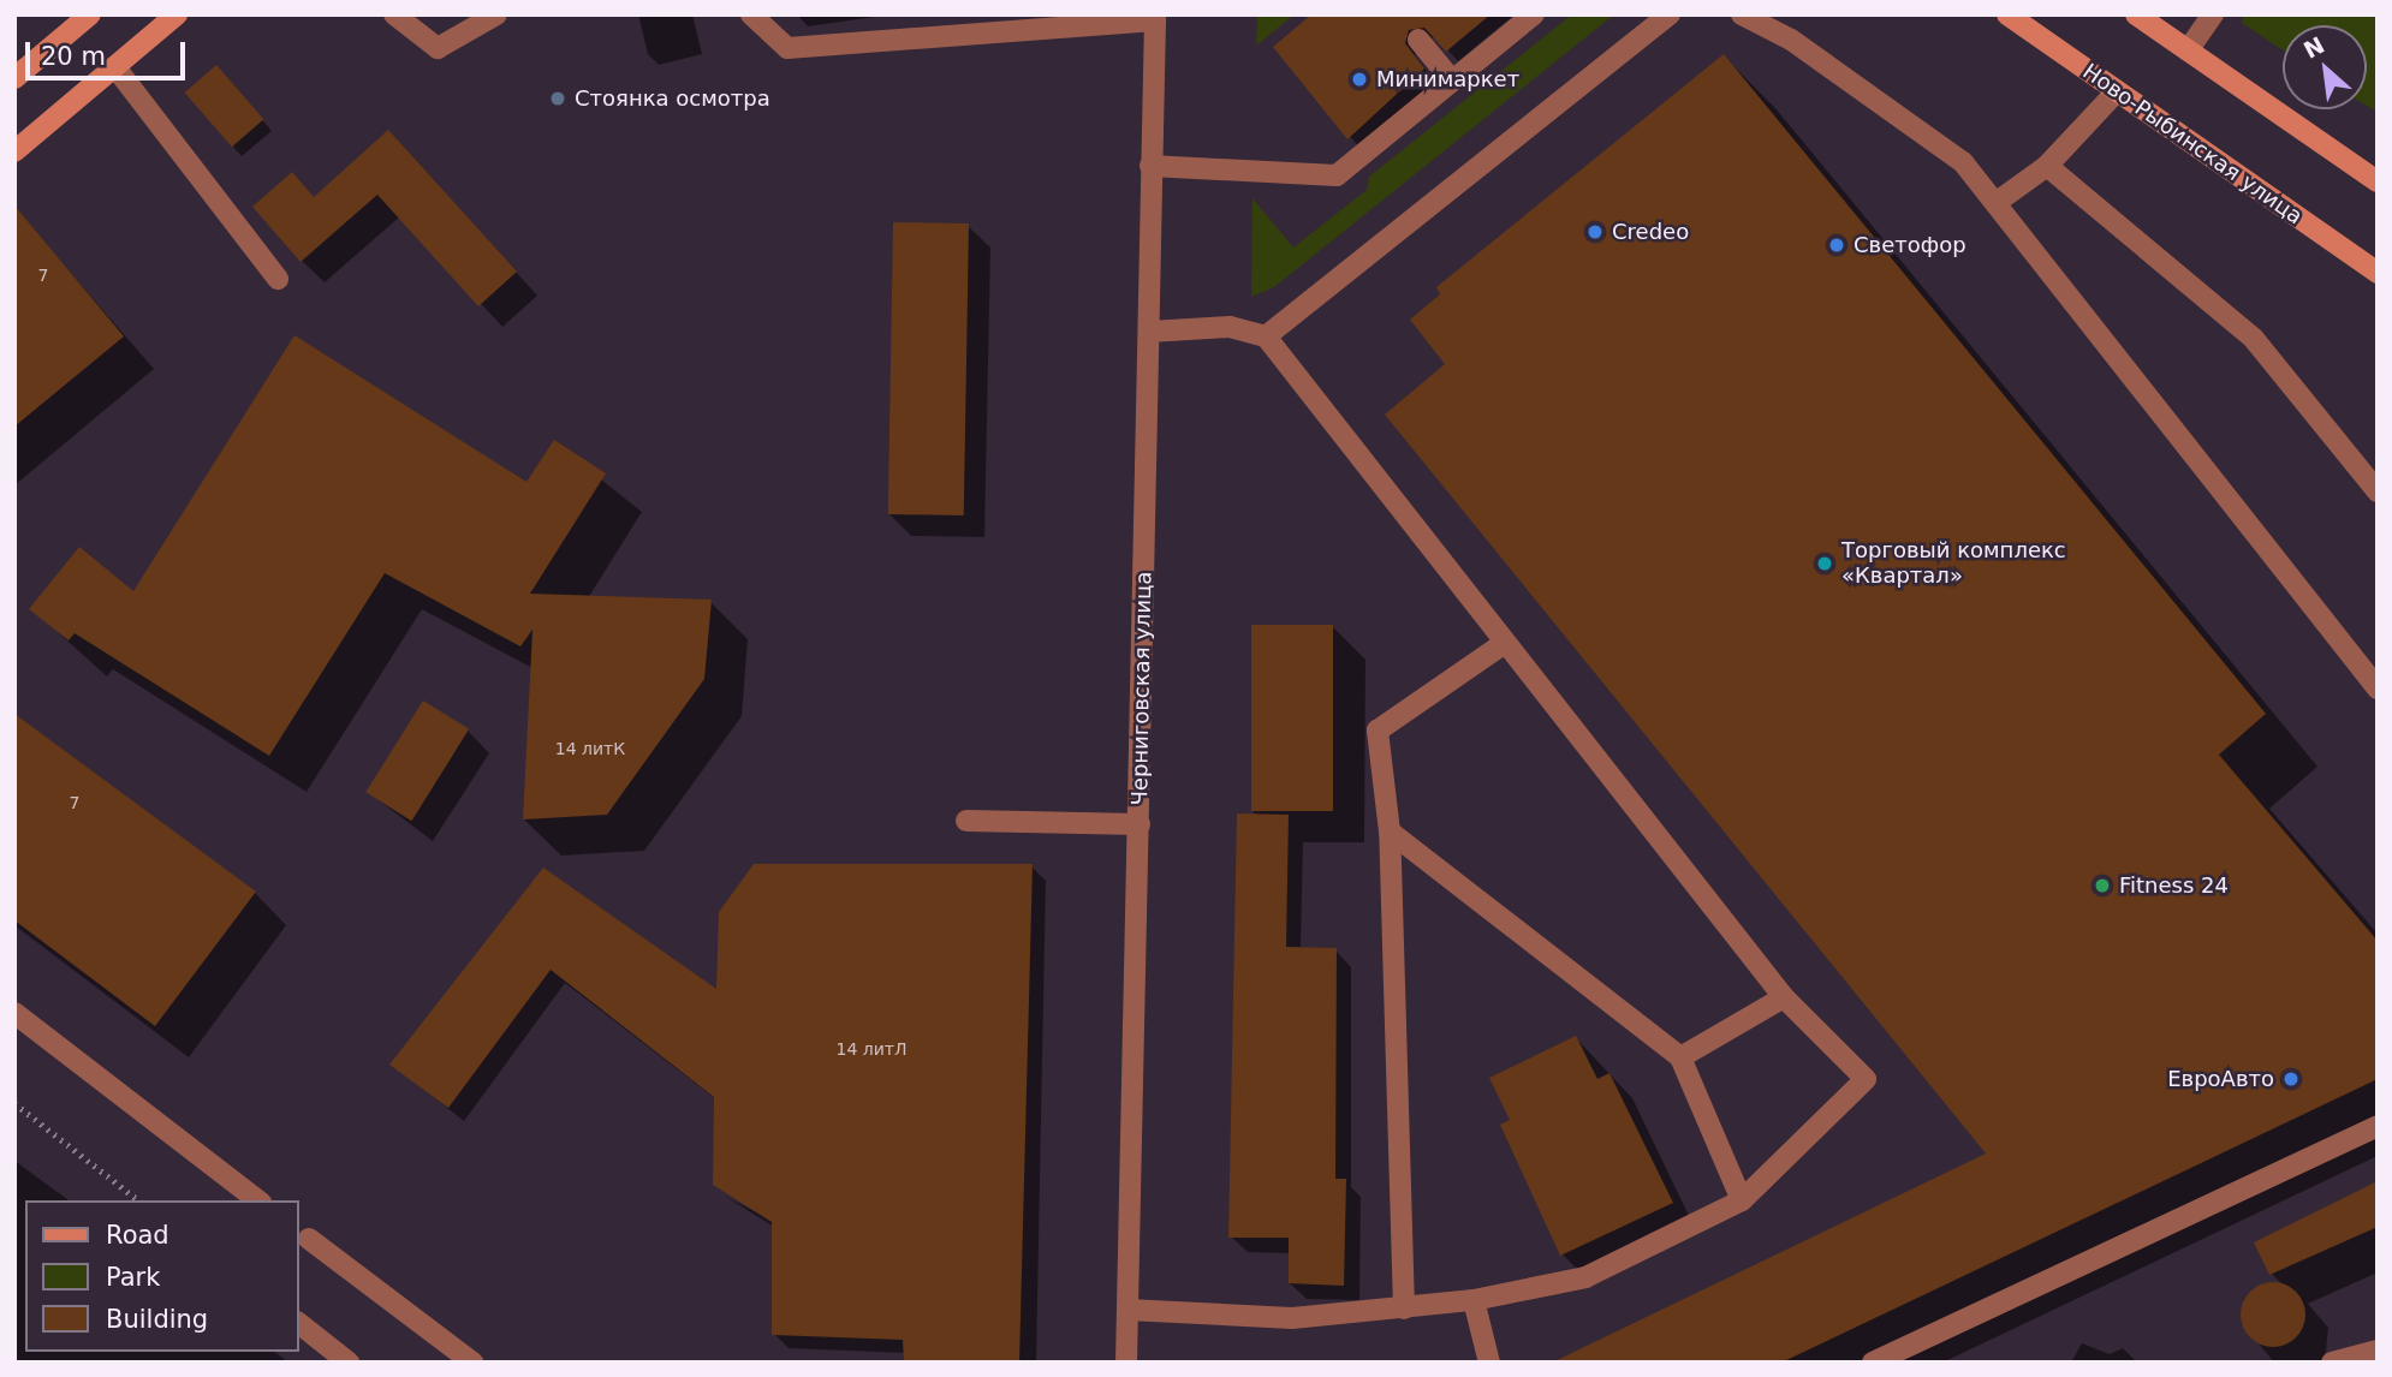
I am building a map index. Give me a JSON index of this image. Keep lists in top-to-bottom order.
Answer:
{
  "streets": {
    "main road": ["Ново-Рыбинская улица"],
    "street": ["Черниговская улица"]
  },
  "places": [
    "Минимаркет",
    "Стоянка осмотра",
    "Credeo",
    "Светофор",
    "Торговый комплекс «Квартал»",
    "Fitness 24",
    "ЕвроАвто"
  ],
  "house_numbers": [
    "7",
    "14 литК",
    "7",
    "14 литЛ"
  ],
  "legend": ["Road", "Park", "Building"],
  "scale_bar": "20 m",
  "north": "top left"
}
